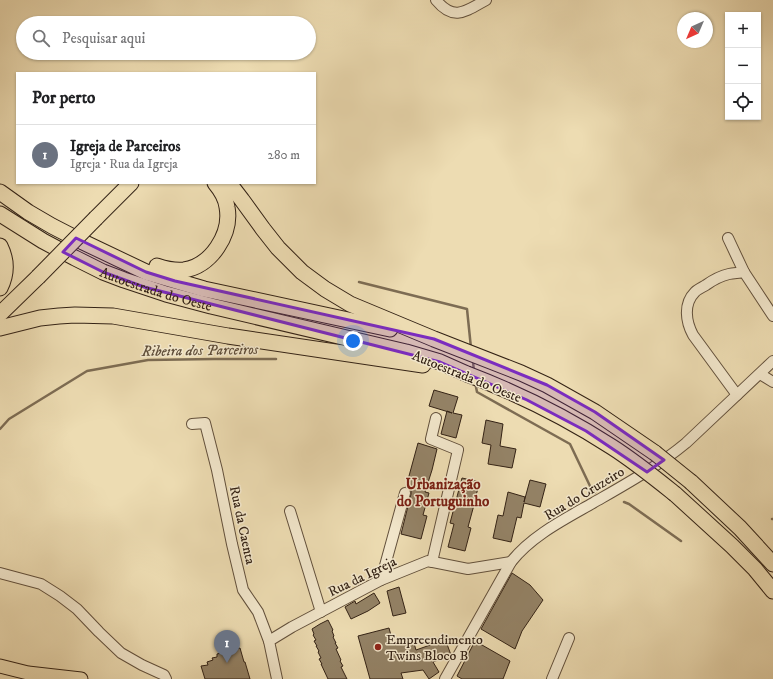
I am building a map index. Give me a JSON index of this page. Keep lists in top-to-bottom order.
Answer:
{
  "streets": {
    "highway": ["Autoestrada do Oeste"],
    "street": ["Rua do Cruzeiro", "Rua da Caenta", "Rua da Igreja"]
  },
  "crossings": [
    ["Rua do Cruzeiro", "Rua da Igreja"],
    ["Rua da Caenta", "Rua da Igreja"]
  ],
  "districts": ["Urbanização do Portuguinho"],
  "water": ["Ribeira dos Parceiros"],
  "places": ["Empreendimento Twins Bloco B"],
  "north": "bottom left",
  "page": {
    "map_buttons": ["+", "−"],
    "search": "Pesquisar aqui",
    "heading": "Por perto",
    "list": [
      {
        "mark": "1",
        "name": "Igreja de Parceiros",
        "note": "Igreja · Rua da Igreja",
        "value": "280 m"
      }
    ],
    "pins": "1"
  }
}
